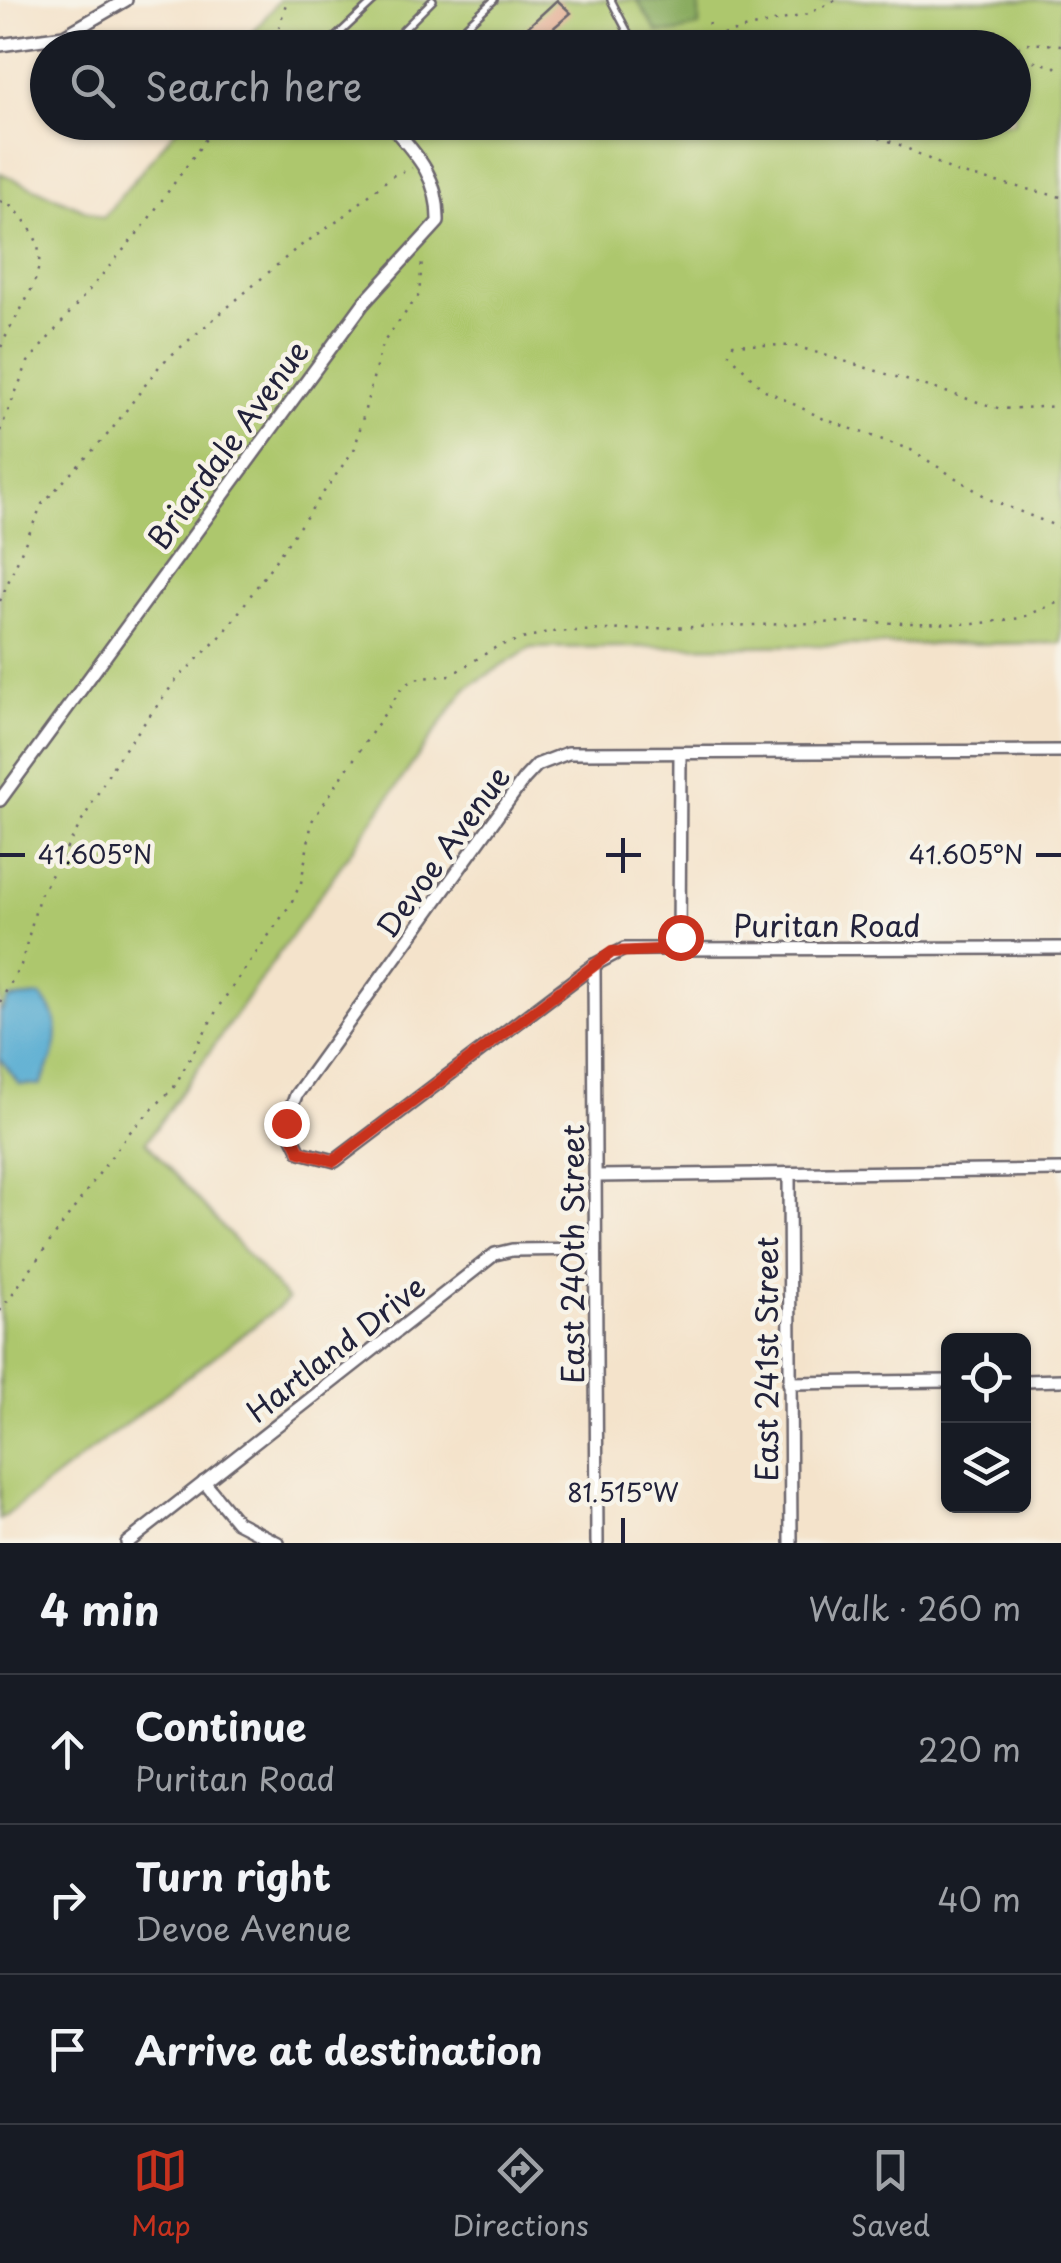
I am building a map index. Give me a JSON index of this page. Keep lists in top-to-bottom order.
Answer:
{
  "streets": {
    "street": [
      "Briardale Avenue",
      "Devoe Avenue",
      "Puritan Road",
      "East 240th Street",
      "Hartland Drive",
      "East 241st Street"
    ]
  },
  "crossings": [
    ["Devoe Avenue", "Puritan Road"],
    ["Puritan Road", "East 240th Street"],
    ["East 240th Street", "Hartland Drive"]
  ],
  "page": {
    "search": "Search here",
    "heading": ["4 min", "Walk · 260 m"],
    "list": [
      ["Continue", "Puritan Road", "220 m"],
      ["Turn right", "Devoe Avenue", "40 m"],
      "Arrive at destination"
    ],
    "nav": ["Map", "Directions", "Saved"]
  },
  "coordinates": ["41.605°N", "81.515°W"]
}
